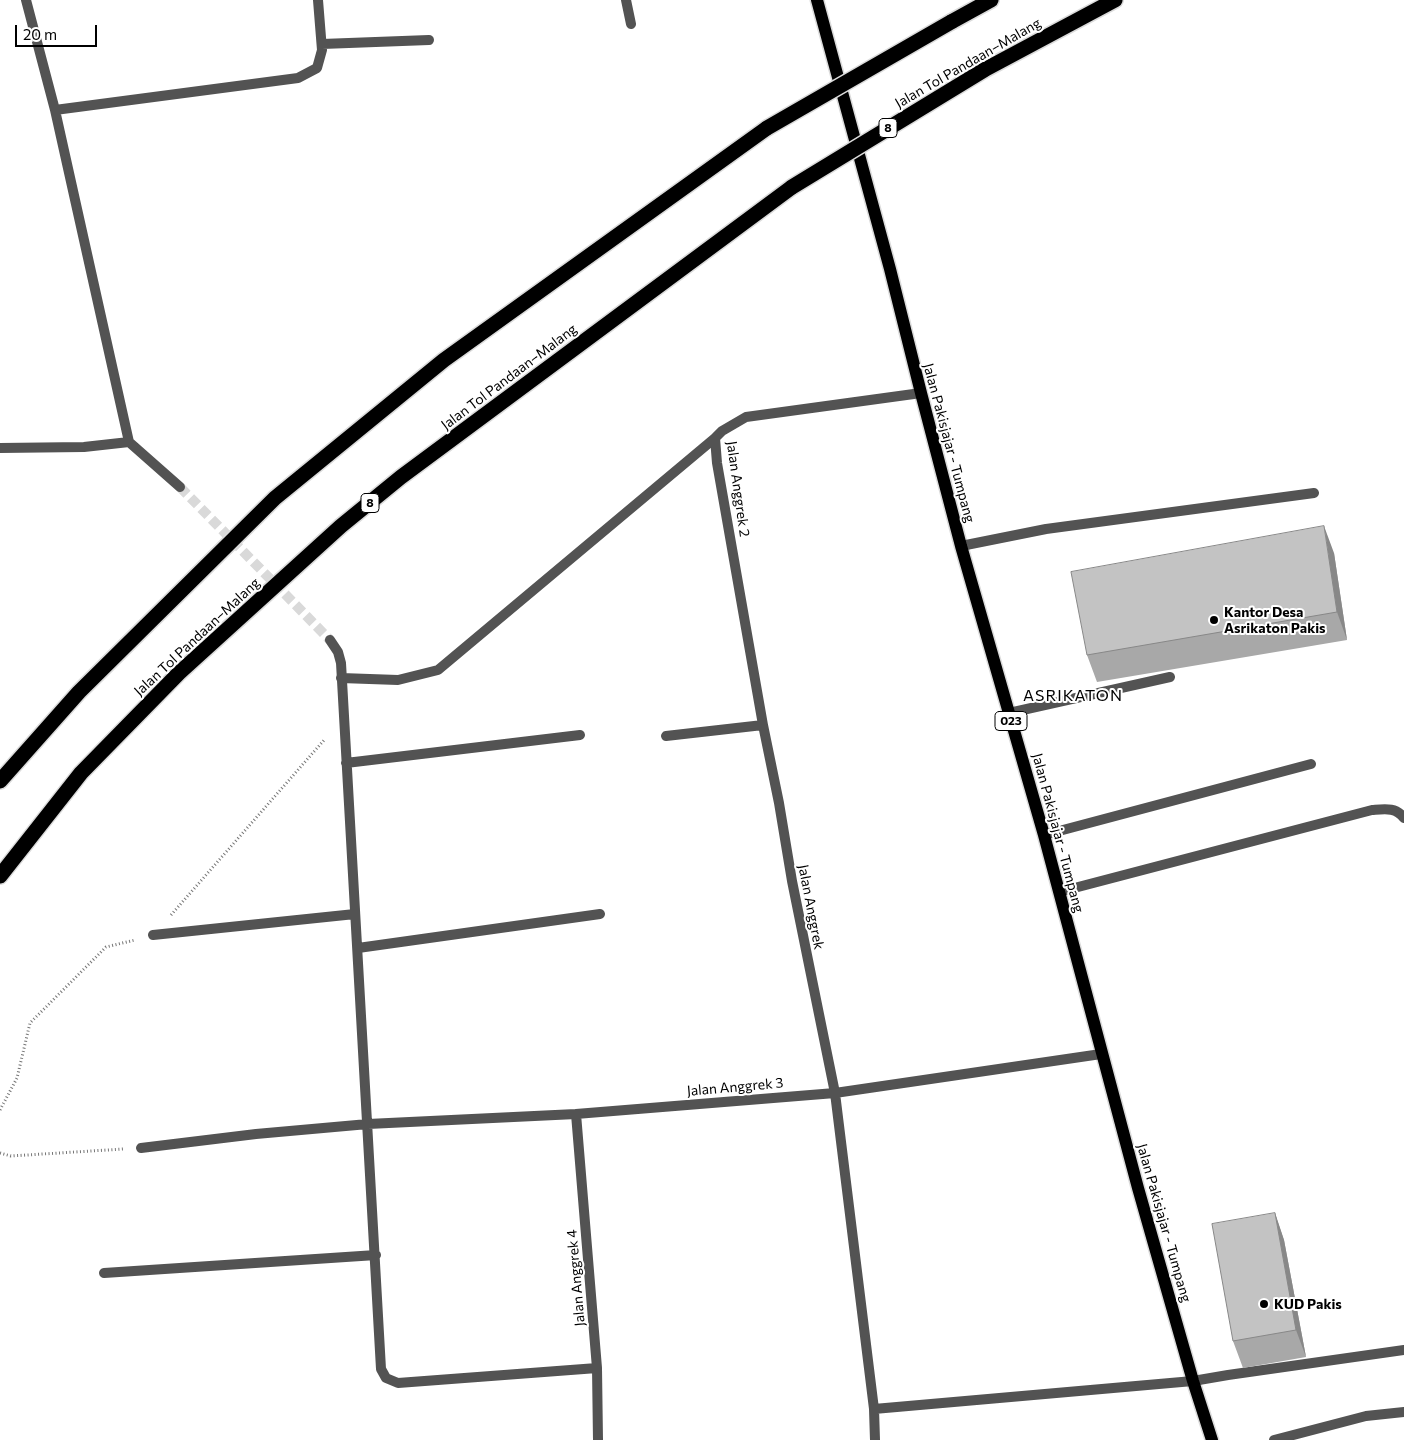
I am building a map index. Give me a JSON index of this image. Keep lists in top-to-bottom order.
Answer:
{
  "streets": {
    "highway": ["Jalan Tol Pandaan–Malang", "8"],
    "main road": ["Jalan Pakisjajar - Tumpang", "023"],
    "street": [
      "Jalan Anggrek 2",
      "Jalan Anggrek",
      "Jalan Anggrek 3",
      "Jalan Anggrek 4"
    ]
  },
  "crossings": [
    ["Jalan Pakisjajar - Tumpang", "Jalan Anggrek 2"],
    ["Jalan Pakisjajar - Tumpang", "Jalan Anggrek 3"],
    ["Jalan Anggrek 2", "Jalan Anggrek"],
    ["Jalan Anggrek", "Jalan Anggrek 3"],
    ["Jalan Anggrek 3", "Jalan Anggrek 4"]
  ],
  "districts": ["ASRIKATON"],
  "places": ["Kantor Desa Asrikaton Pakis", "KUD Pakis"],
  "scale_bar": "20 m"
}
